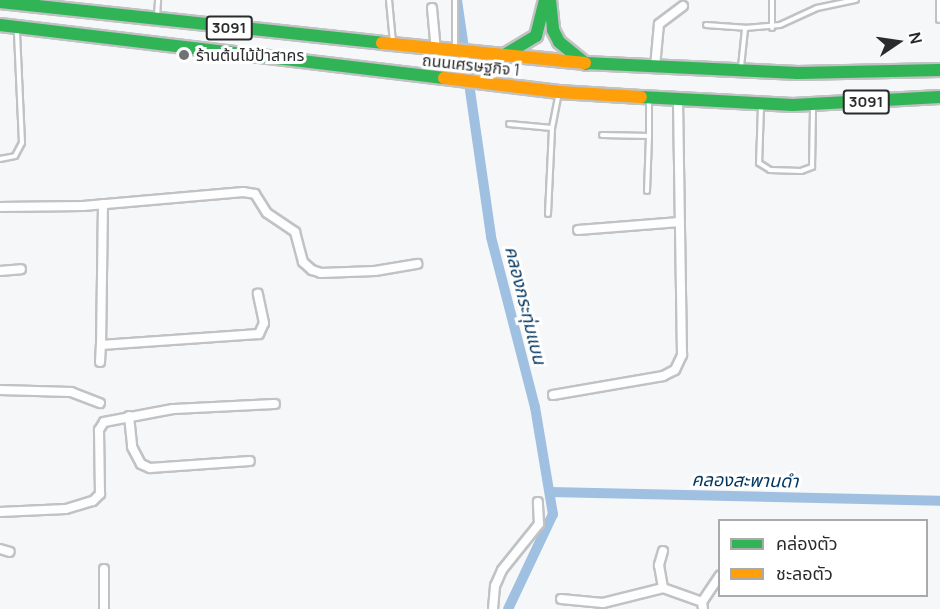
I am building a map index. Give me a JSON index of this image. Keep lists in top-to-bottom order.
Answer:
{
  "streets": {
    "main road": ["3091", "ถนนเศรษฐกิจ 1"]
  },
  "water": ["คลองกระทุ่มแบน", "คลองสะพานดำ"],
  "places": ["ร้านต้นไม้ป้าสาคร"],
  "legend": ["คล่องตัว", "ชะลอตัว"],
  "north": "right"
}
